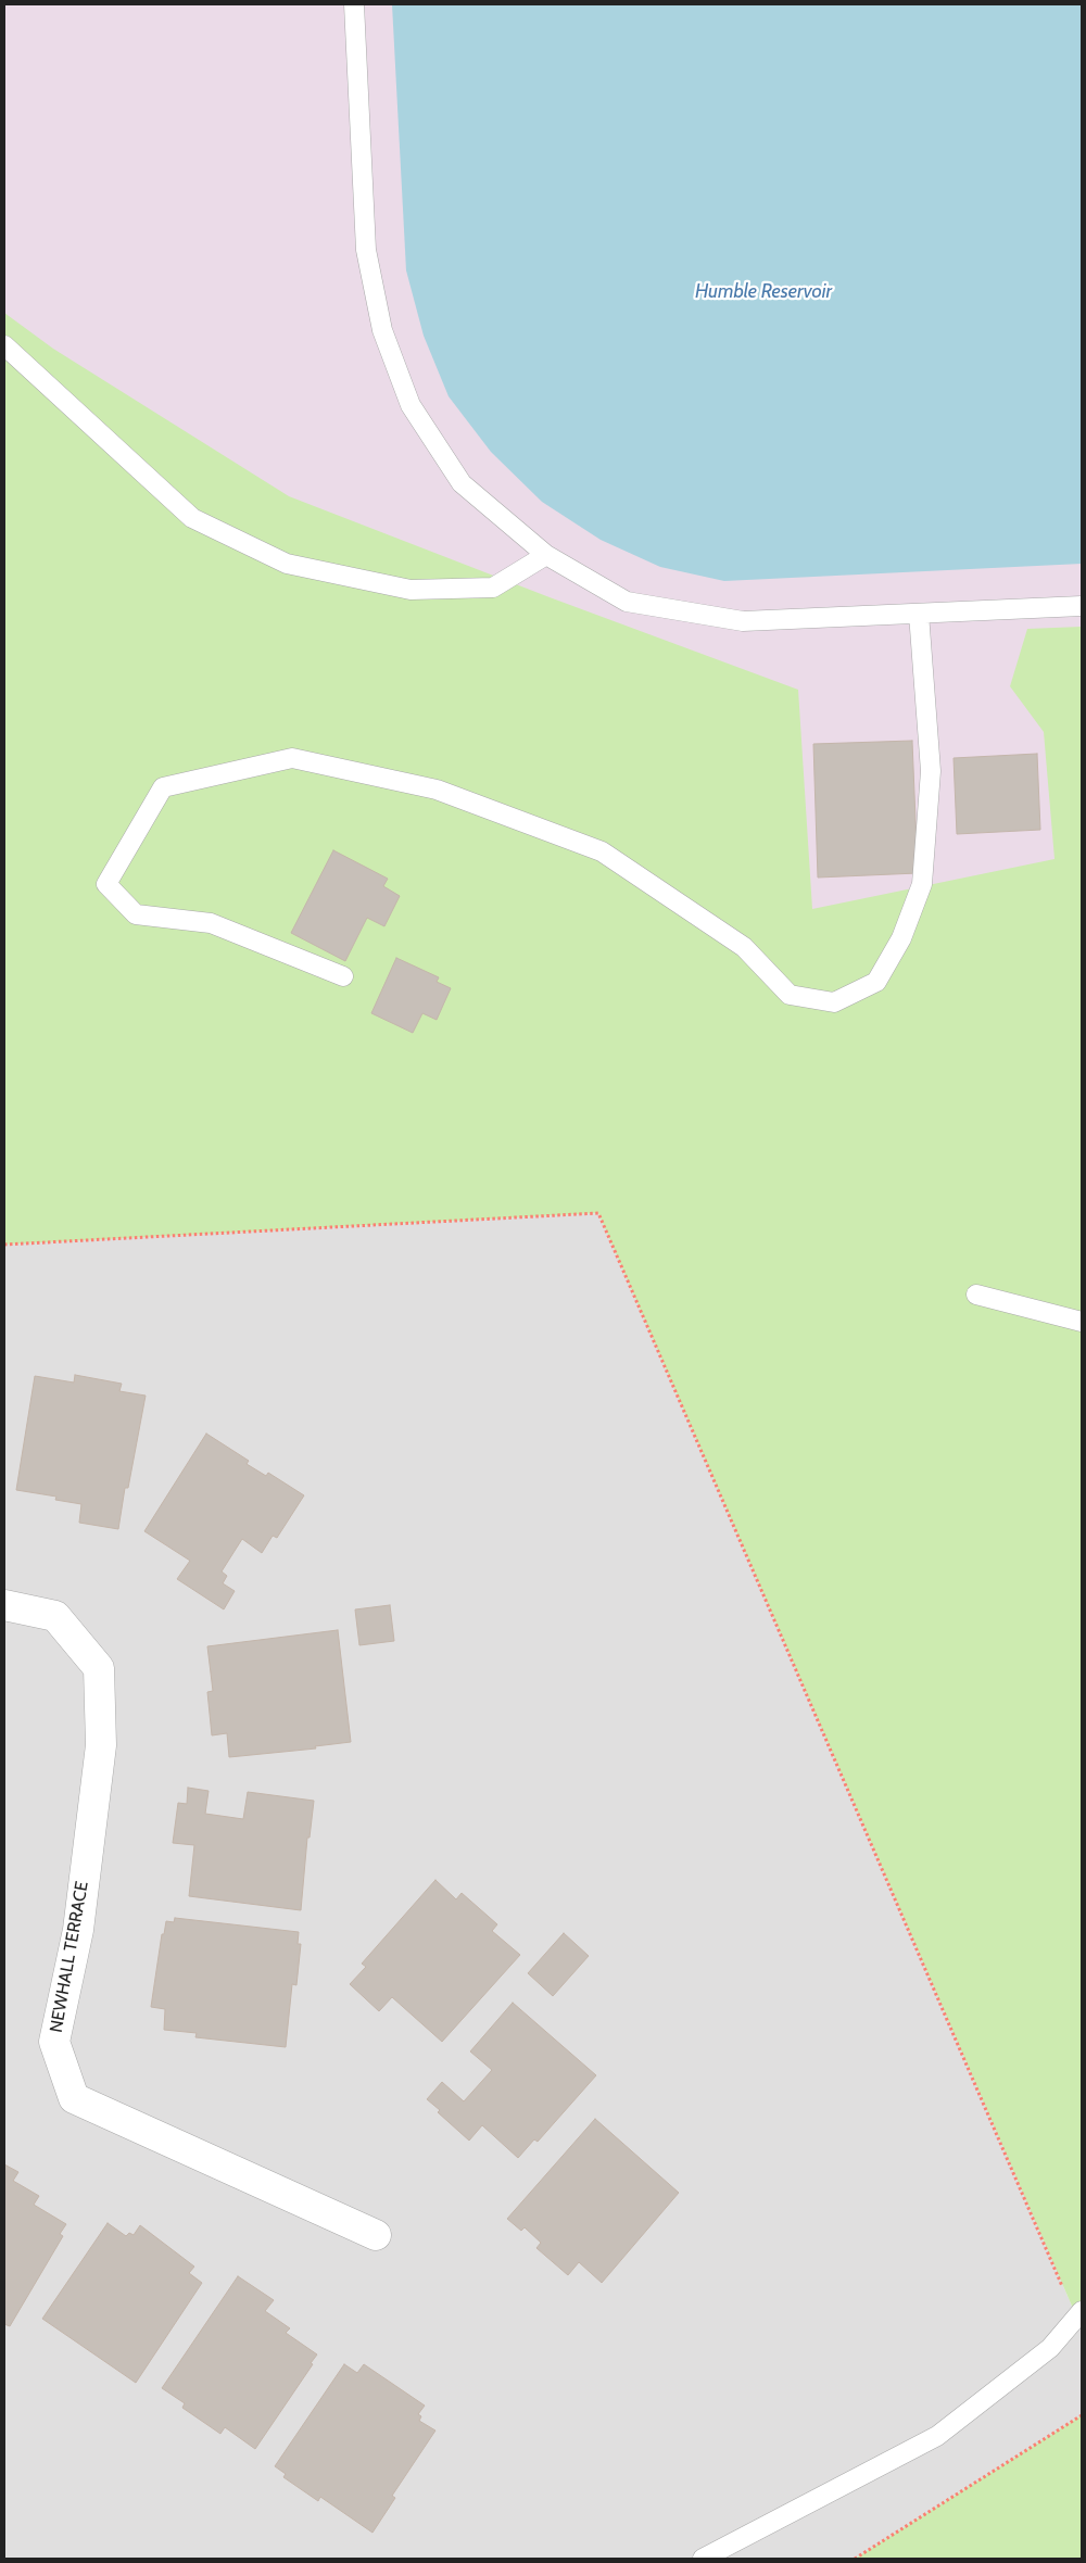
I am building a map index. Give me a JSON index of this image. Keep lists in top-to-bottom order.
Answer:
{
  "streets": {
    "street": ["NEWHALL TERRACE"]
  },
  "water": ["Humble Reservoir"]
}
